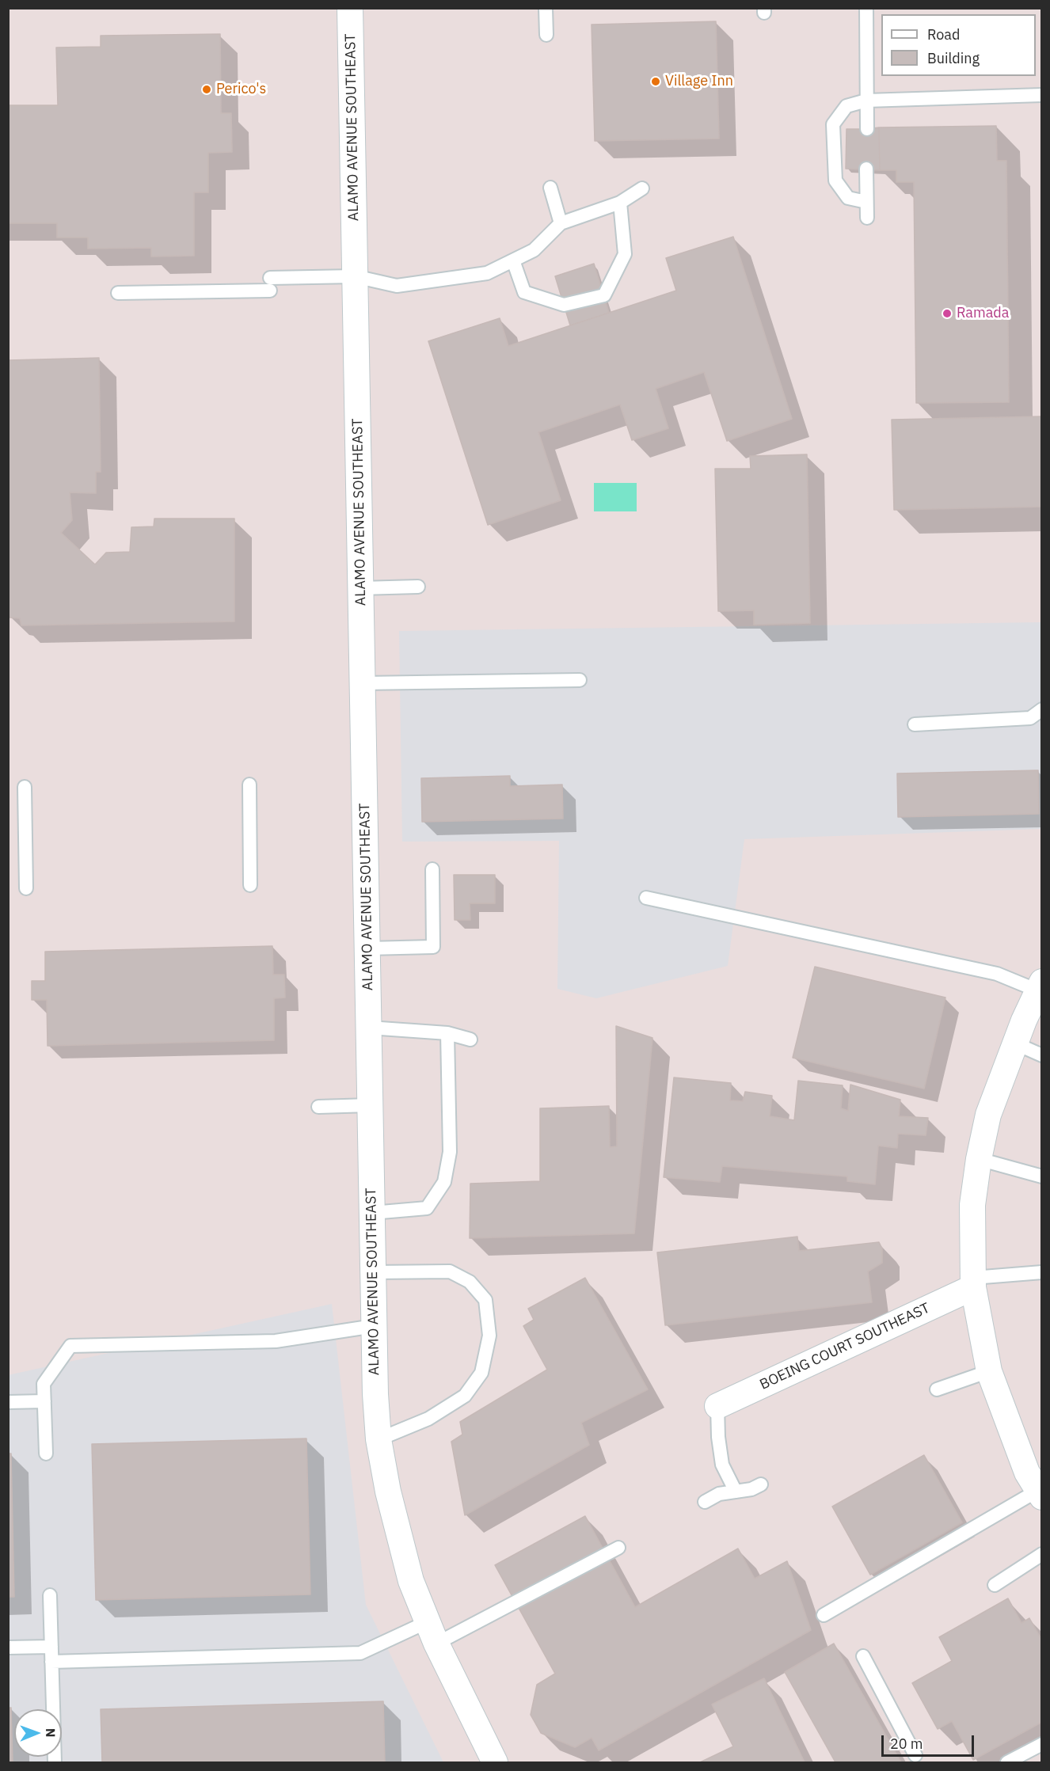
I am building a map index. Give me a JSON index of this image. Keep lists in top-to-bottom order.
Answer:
{
  "streets": {
    "street": ["ALAMO AVENUE SOUTHEAST", "BOEING COURT SOUTHEAST"]
  },
  "places": ["Village Inn", "Perico's", "Ramada"],
  "legend": ["Road", "Building"],
  "scale_bar": "20 m",
  "north": "right"
}
